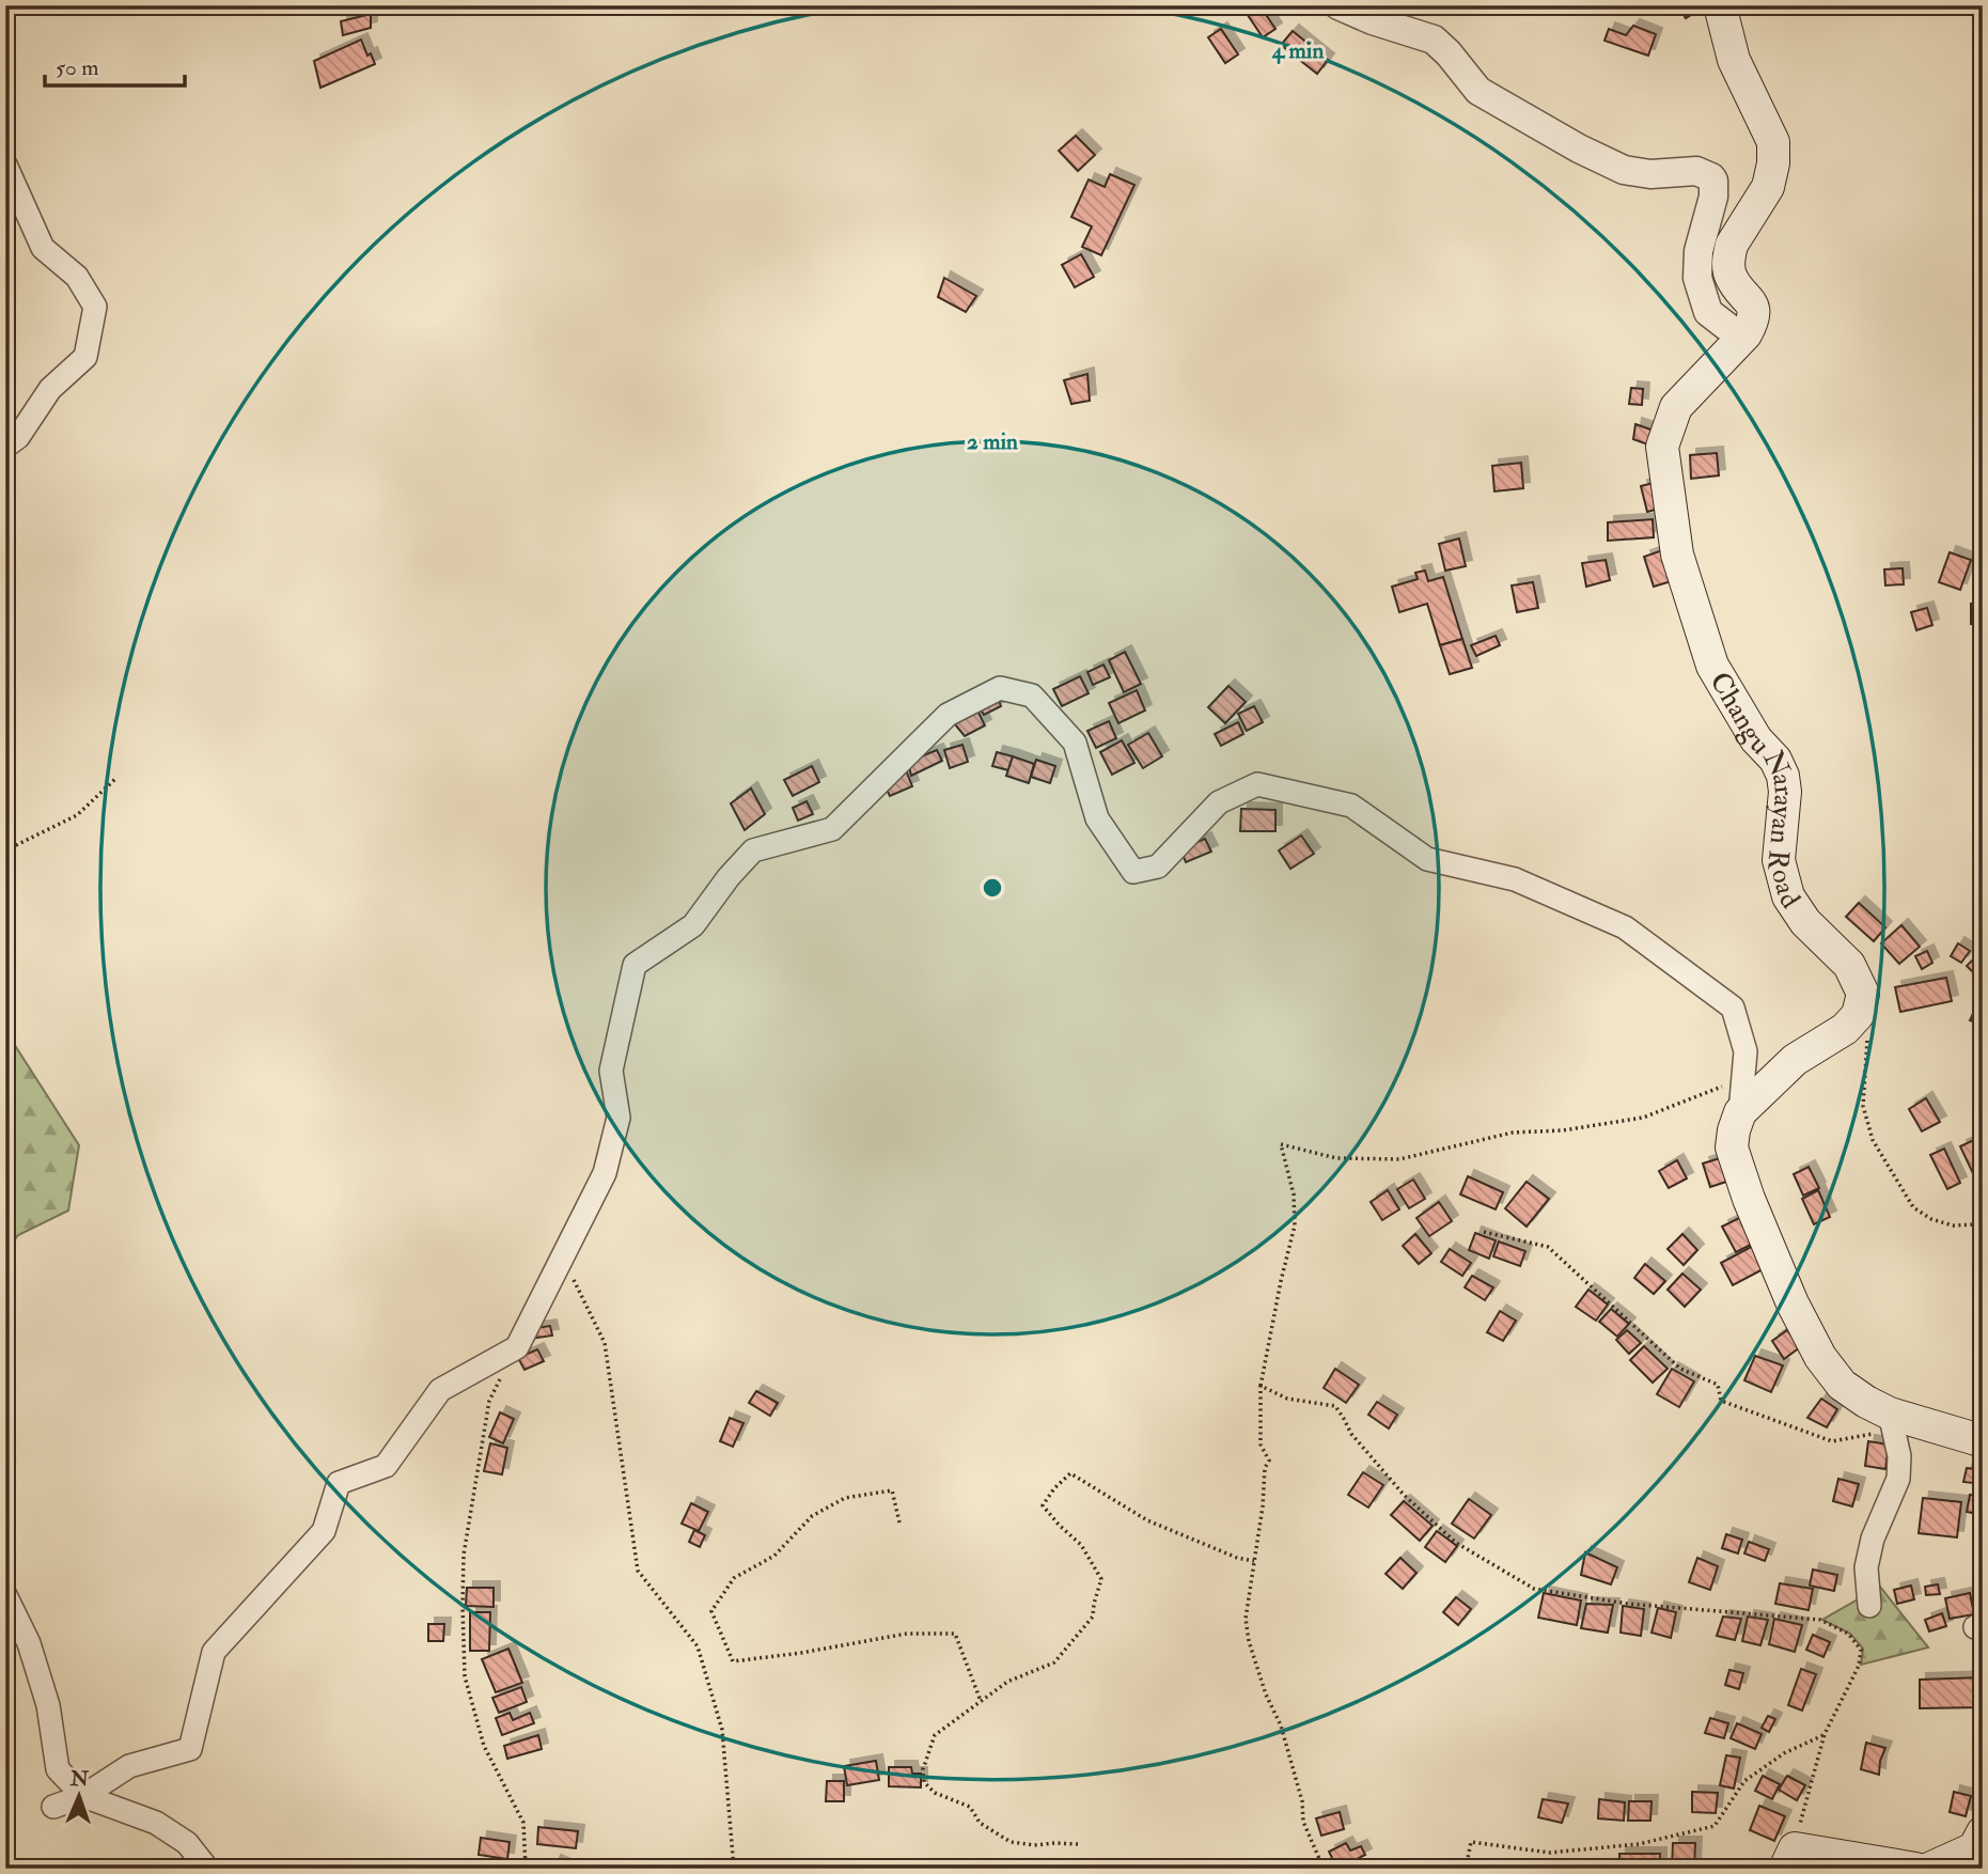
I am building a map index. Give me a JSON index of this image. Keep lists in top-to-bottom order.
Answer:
{
  "streets": {
    "main road": ["Changu Narayan Road"]
  },
  "scale_bar": "50 m",
  "north": "top",
  "rings": ["4 min", "2 min"]
}
